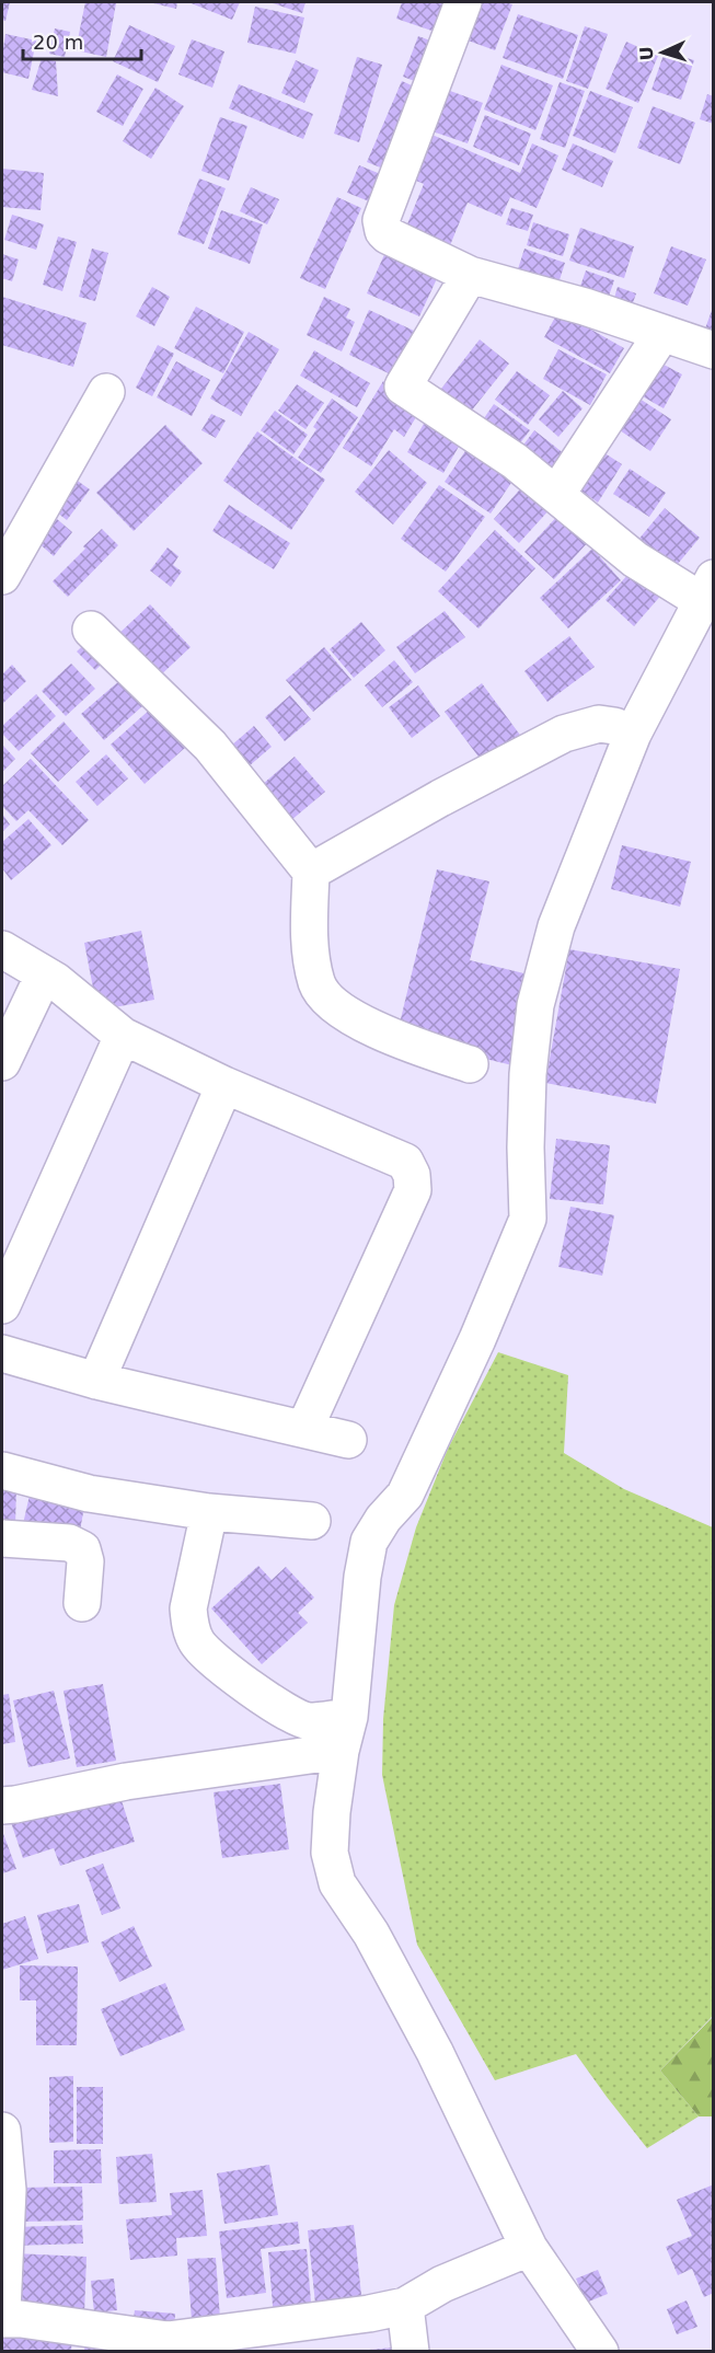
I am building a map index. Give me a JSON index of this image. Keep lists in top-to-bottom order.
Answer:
{
  "scale_bar": "20 m",
  "north": "left"
}
